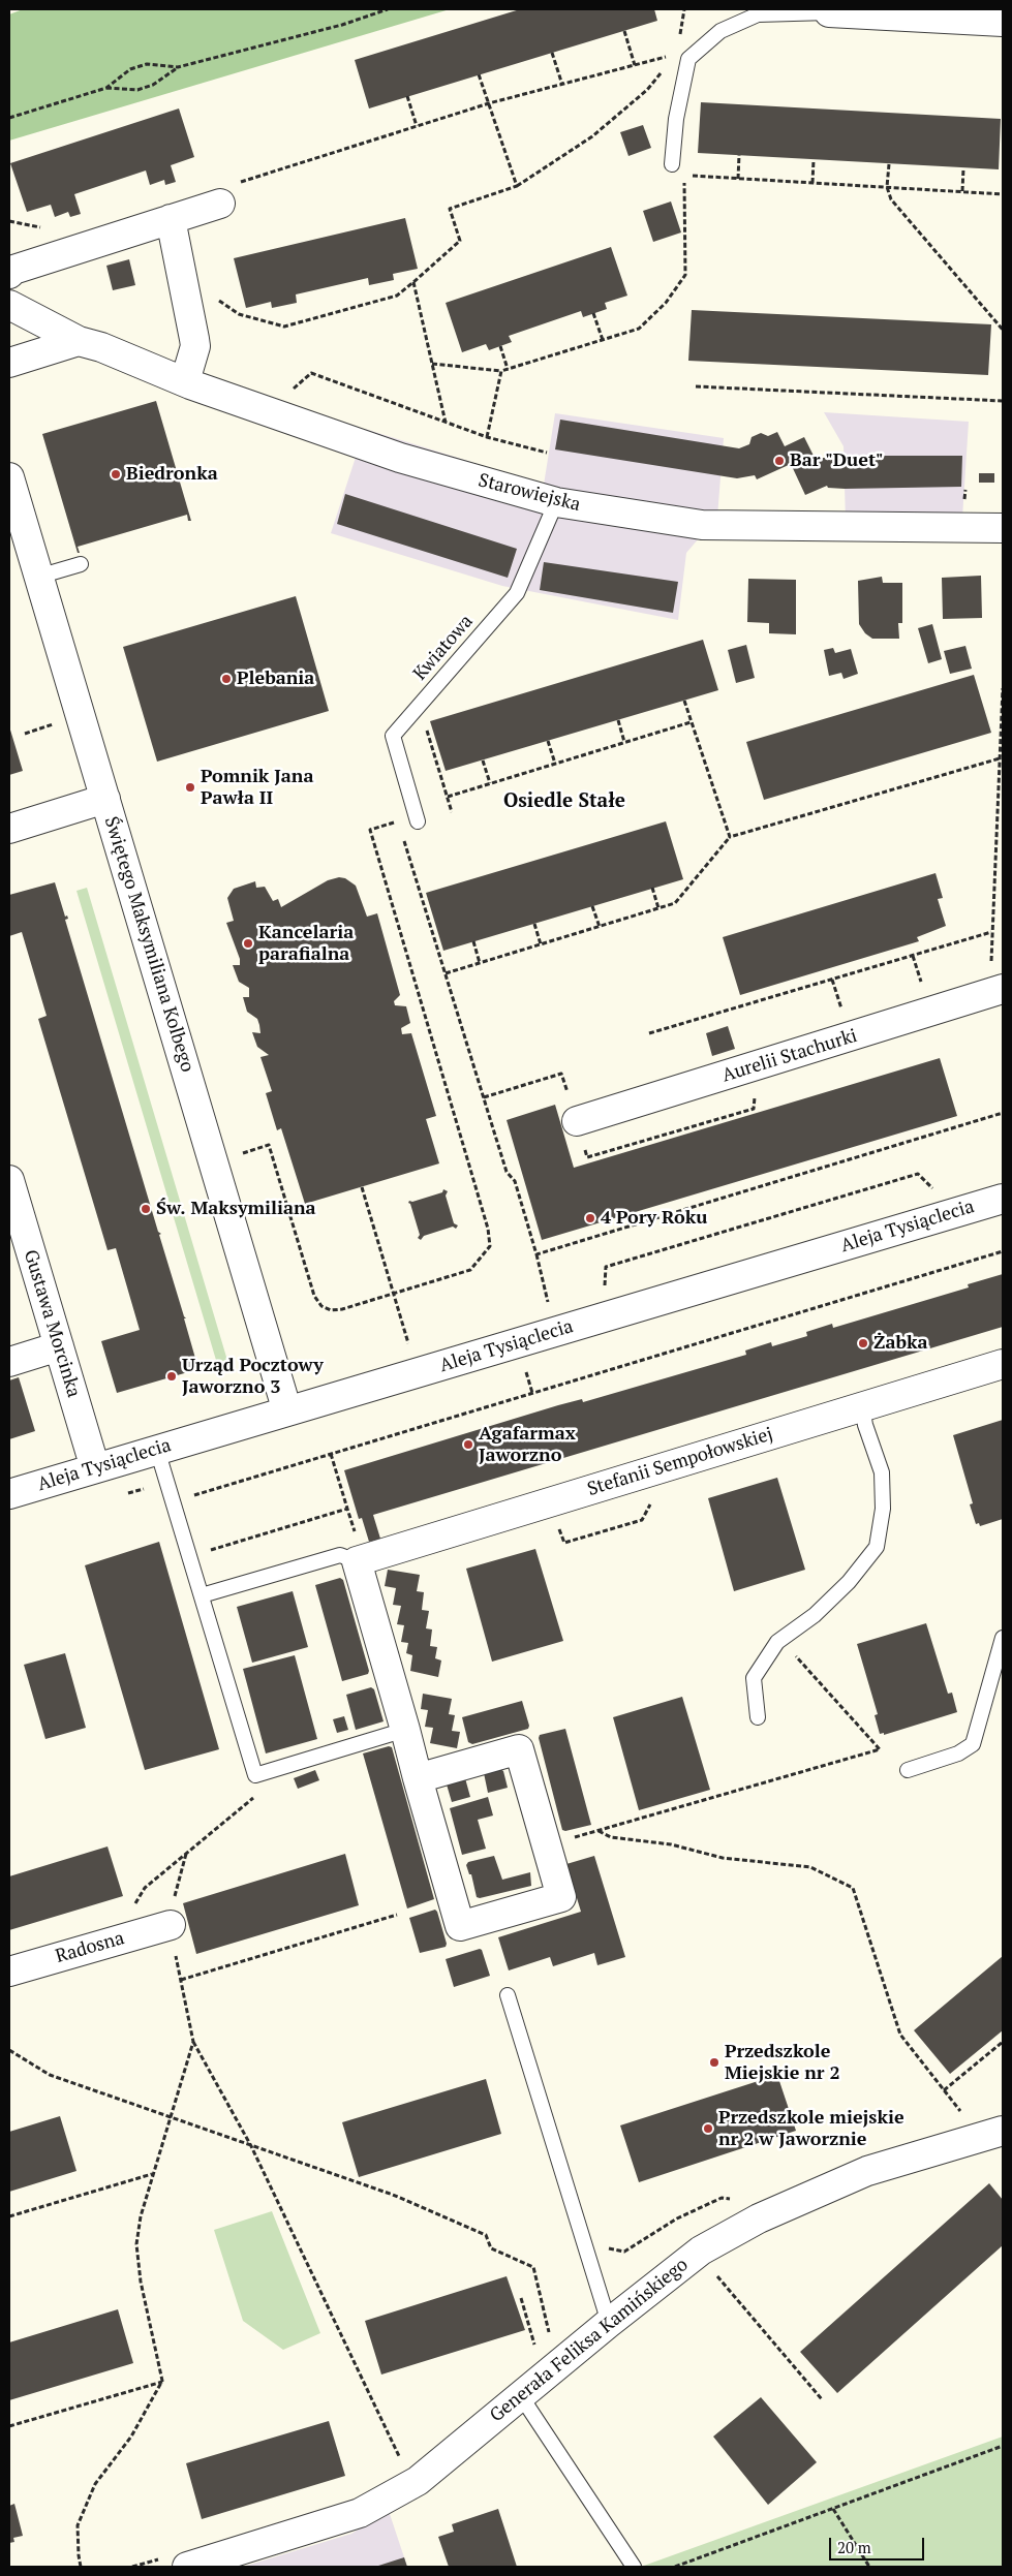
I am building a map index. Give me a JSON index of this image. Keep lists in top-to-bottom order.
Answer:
{
  "streets": {
    "street": [
      "Starowiejska",
      "Świętego Maksymiliana Kolbego",
      "Aurelii Stachurki",
      "Aleja Tysiąclecia",
      "Gustawa Morcinka",
      "Stefanii Sempołowskiej",
      "Radosna",
      "Generała Feliksa Kamińskiego"
    ],
    "lane": ["Kwiatowa"]
  },
  "crossings": [
    ["Starowiejska", "Kwiatowa"],
    ["Świętego Maksymiliana Kolbego", "Aleja Tysiąclecia"],
    ["Aleja Tysiąclecia", "Gustawa Morcinka"]
  ],
  "districts": ["Osiedle Stałe"],
  "places": [
    "Bar \"Duet\"",
    "Biedronka",
    "Plebania",
    "Pomnik Jana Pawła II",
    "Kancelaria parafialna",
    "Św. Maksymiliana",
    "4 Pory Roku",
    "Żabka",
    "Urząd Pocztowy Jaworzno 3",
    "Agafarmax Jaworzno",
    "Przedszkole Miejskie nr 2",
    "Przedszkole miejskie nr 2 w Jaworznie"
  ],
  "scale_bar": "20 m"
}
